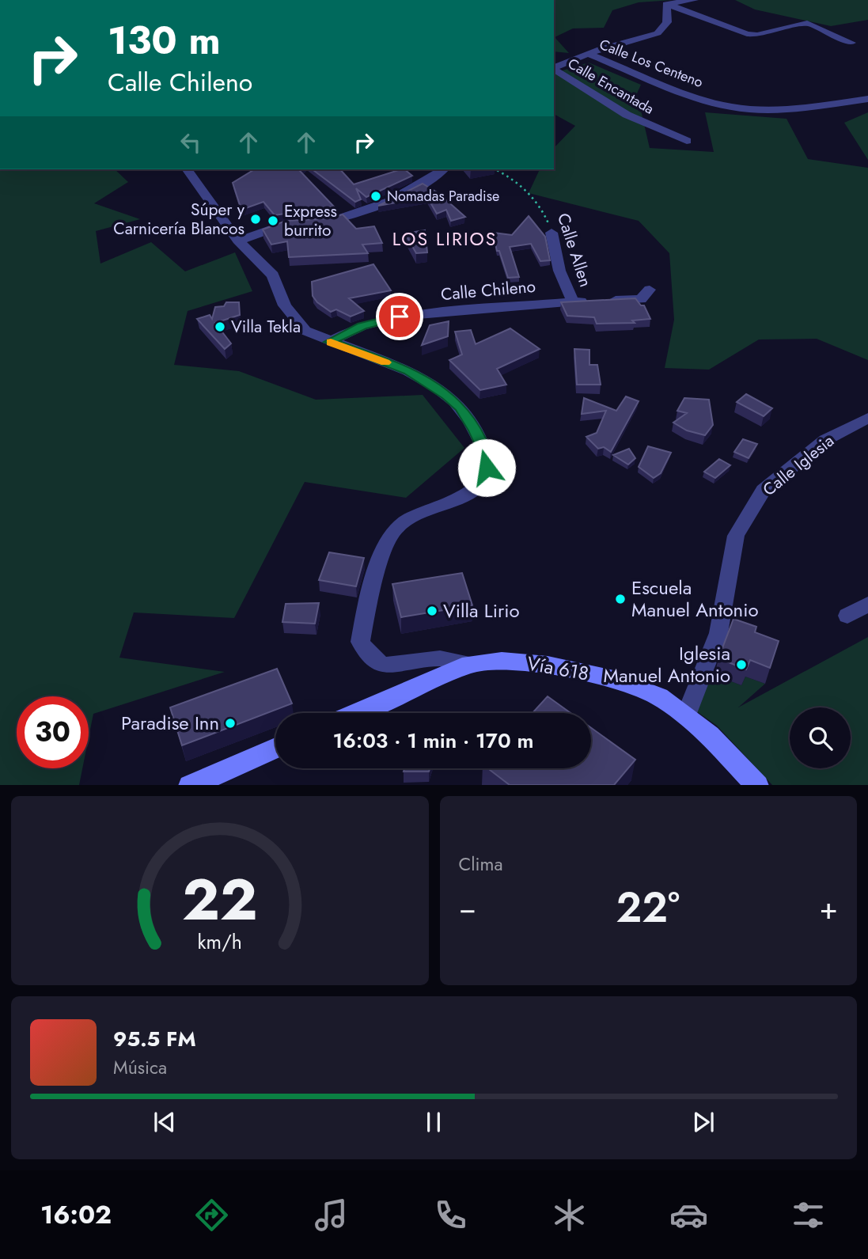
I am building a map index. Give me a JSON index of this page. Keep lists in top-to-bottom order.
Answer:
{
  "streets": {
    "street": [
      "Calle Los Centeno",
      "Calle Encantada",
      "Calle Allen",
      "Calle Chileno",
      "Calle Iglesia",
      "Vía 618"
    ]
  },
  "crossings": [
    ["Calle Allen", "Calle Chileno"],
    ["Calle Iglesia", "Vía 618"]
  ],
  "districts": ["LOS LIRIOS"],
  "places": [
    "Nomadas Paradise",
    "Súper y Carnicería Blancos",
    "Express burrito",
    "Villa Tekla",
    "Escuela Manuel Antonio",
    "Villa Lirio",
    "Iglesia Manuel Antonio",
    "Paradise Inn"
  ],
  "page": {
    "turn": ["130 m", "Calle Chileno"],
    "limit": "30",
    "trip": "16:03 · 1 min · 170 m",
    "tile": "Clima",
    "heat": ["−", "22°", "+"],
    "song": ["95.5 FM", "Música"],
    "tabs": "16:02",
    "gauge": ["22", "km/h"]
  }
}
